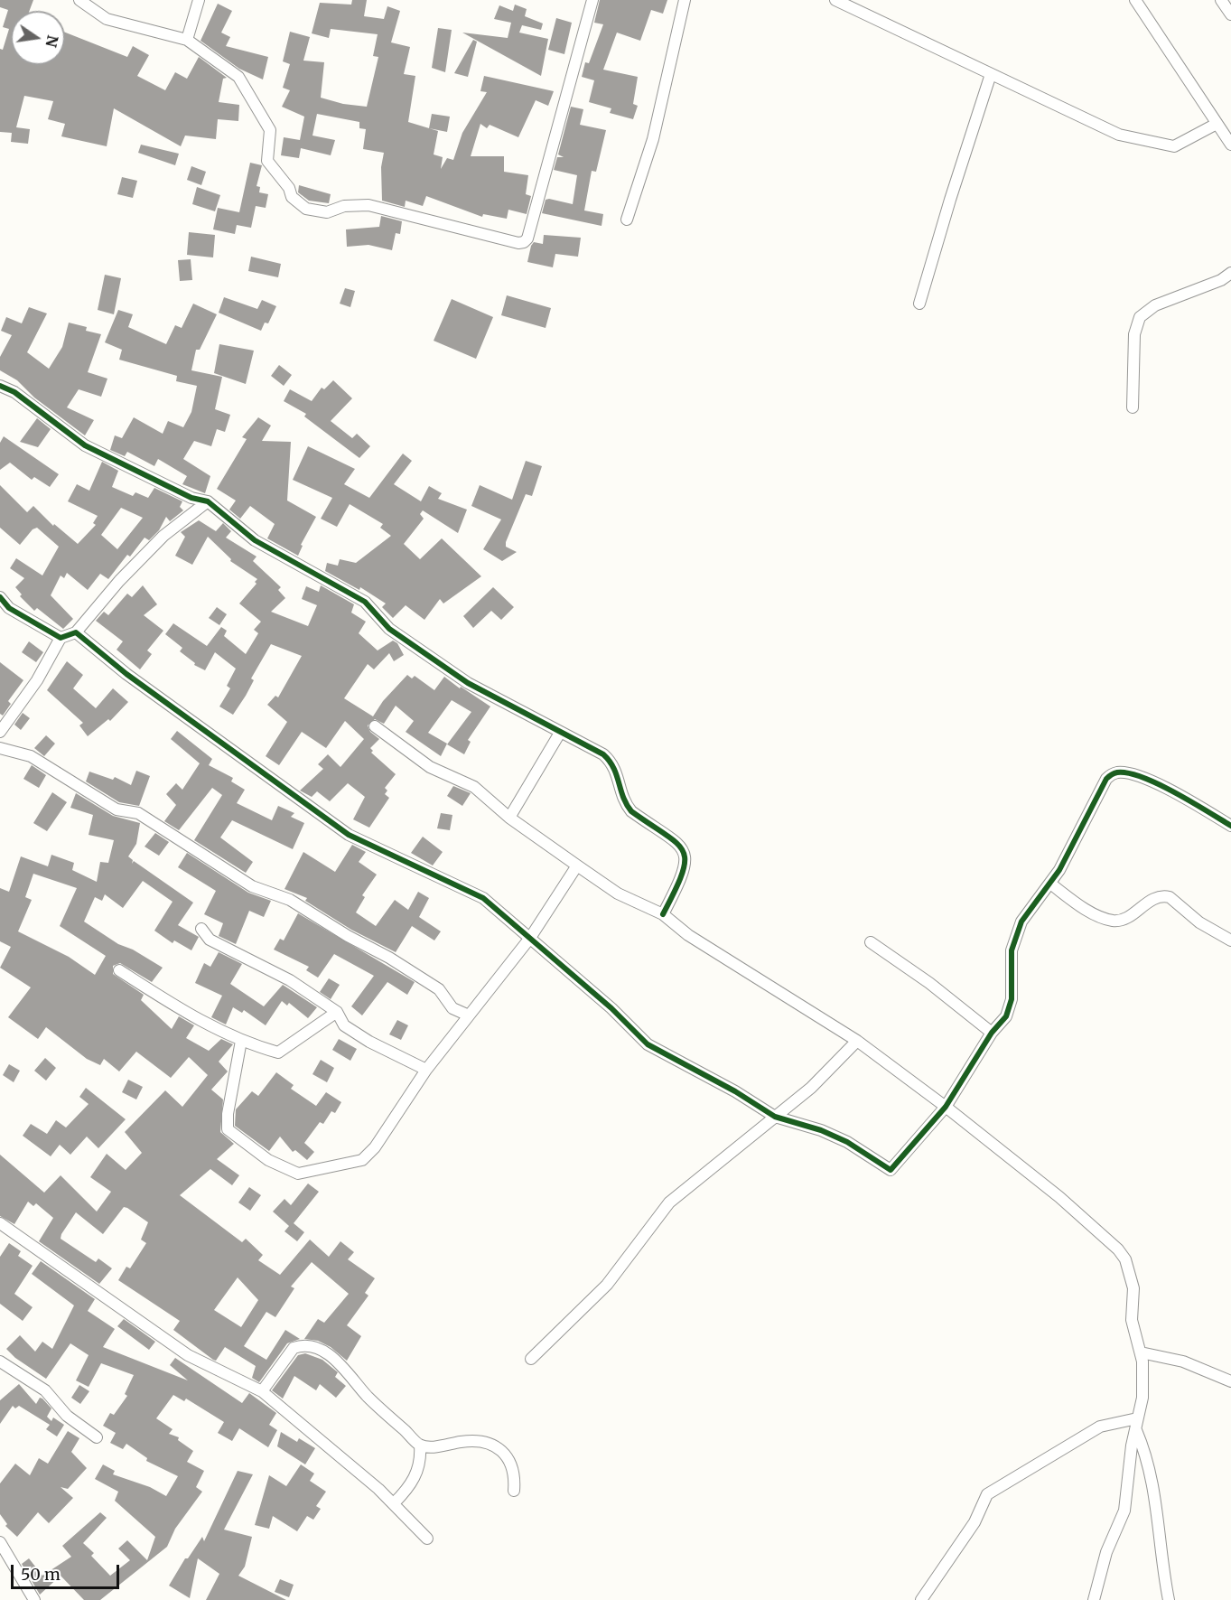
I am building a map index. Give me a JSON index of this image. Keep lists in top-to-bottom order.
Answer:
{
  "scale_bar": "50 m",
  "north": "right"
}
